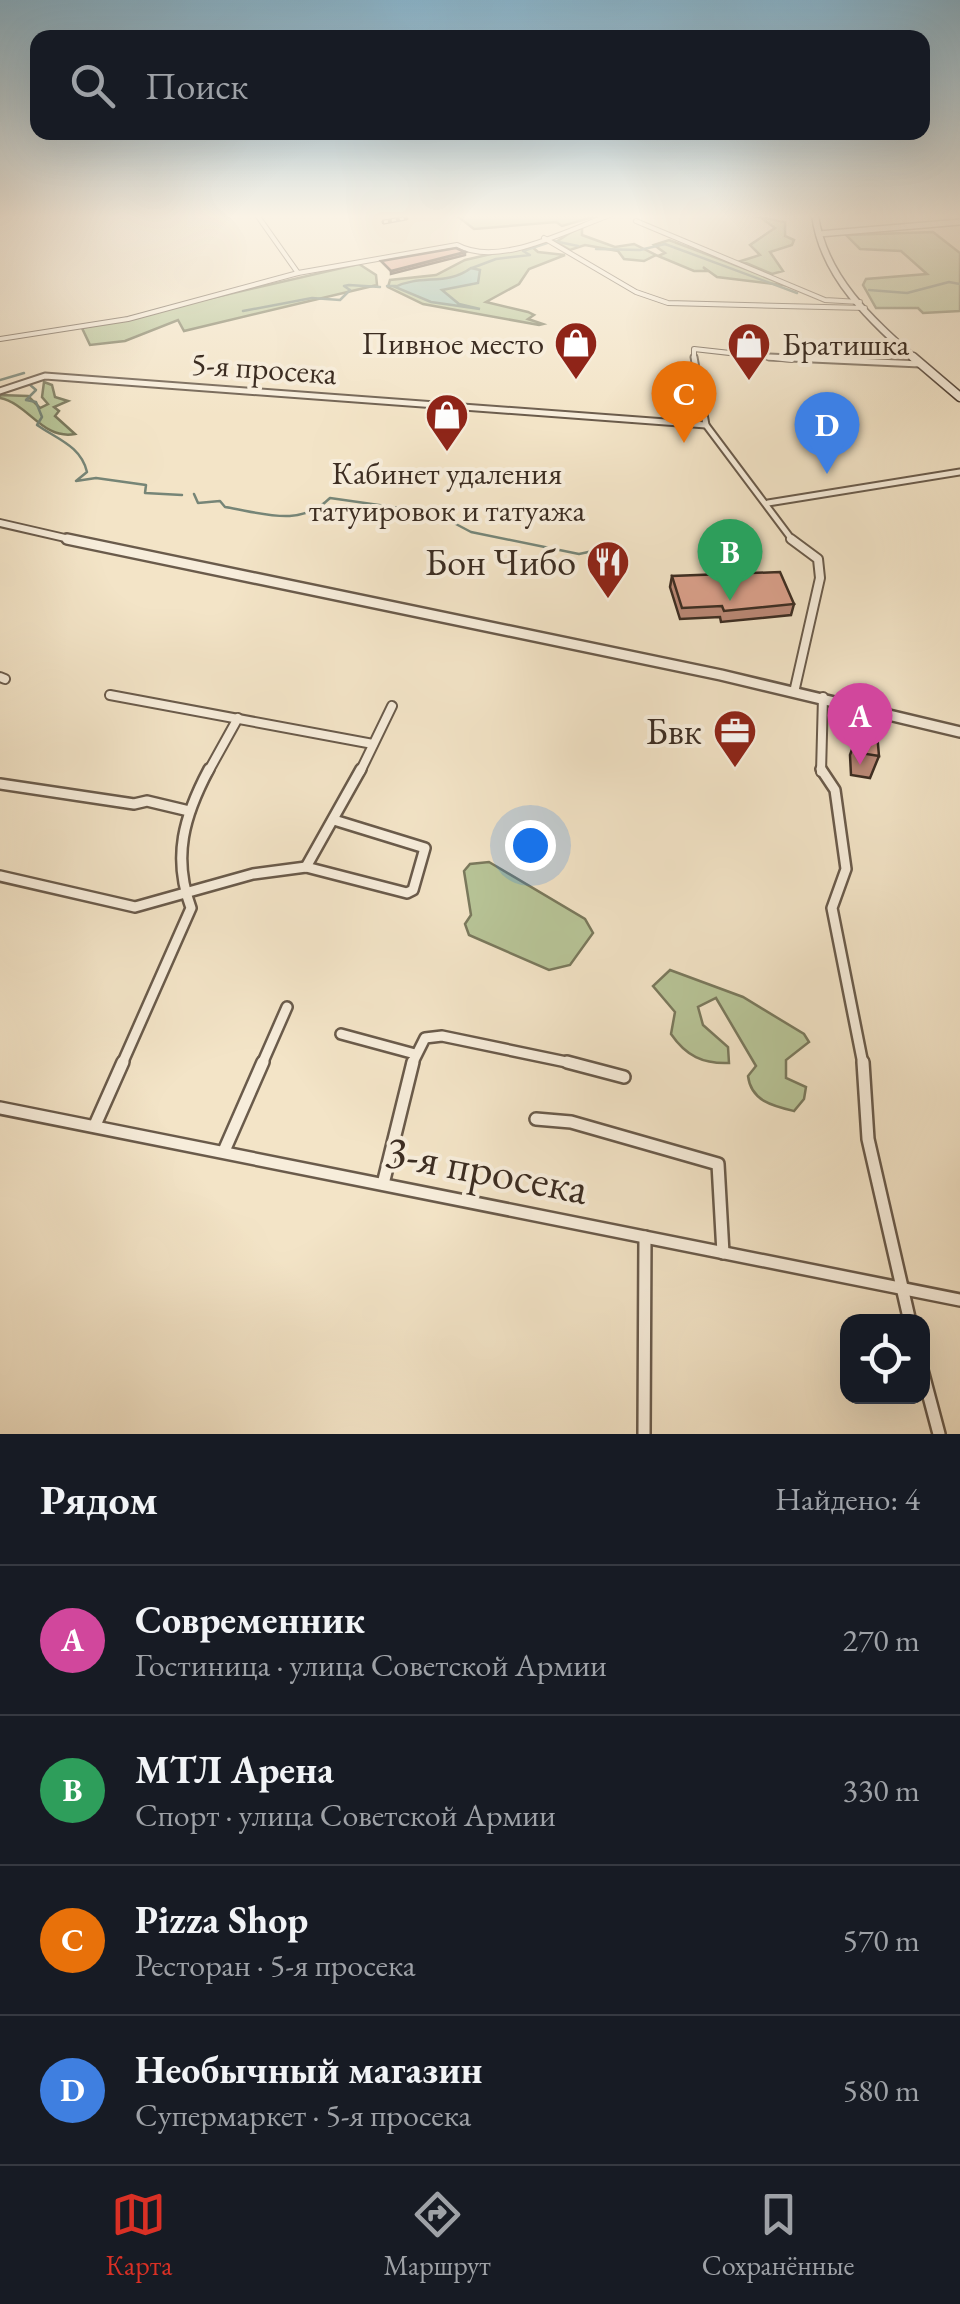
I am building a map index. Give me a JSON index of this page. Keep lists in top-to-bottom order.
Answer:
{
  "streets": {
    "street": ["5-я просека", "3-я просека"]
  },
  "places": {
    "shop": ["Пивное место", "Братишка", "Кабинет удаления татуировок и татуажа"],
    "restaurant": ["Бон Чибо"],
    "office": ["Бвк"]
  },
  "page": {
    "search": "Поиск",
    "pins": [
      "C",
      "D",
      "B",
      "A"
    ],
    "heading": ["Рядом", "Найдено: 4"],
    "list": [
      {
        "mark": "A",
        "name": "Современник",
        "note": "Гостиница · улица Советской Армии",
        "value": "270 m"
      },
      {
        "mark": "B",
        "name": "МТЛ Арена",
        "note": "Спорт · улица Советской Армии",
        "value": "330 m"
      },
      {
        "mark": "C",
        "name": "Pizza Shop",
        "note": "Ресторан · 5-я просека",
        "value": "570 m"
      },
      {
        "mark": "D",
        "name": "Необычный магазин",
        "note": "Супермаркет · 5-я просека",
        "value": "580 m"
      }
    ],
    "nav": ["Карта", "Маршрут", "Сохранённые"]
  }
}
